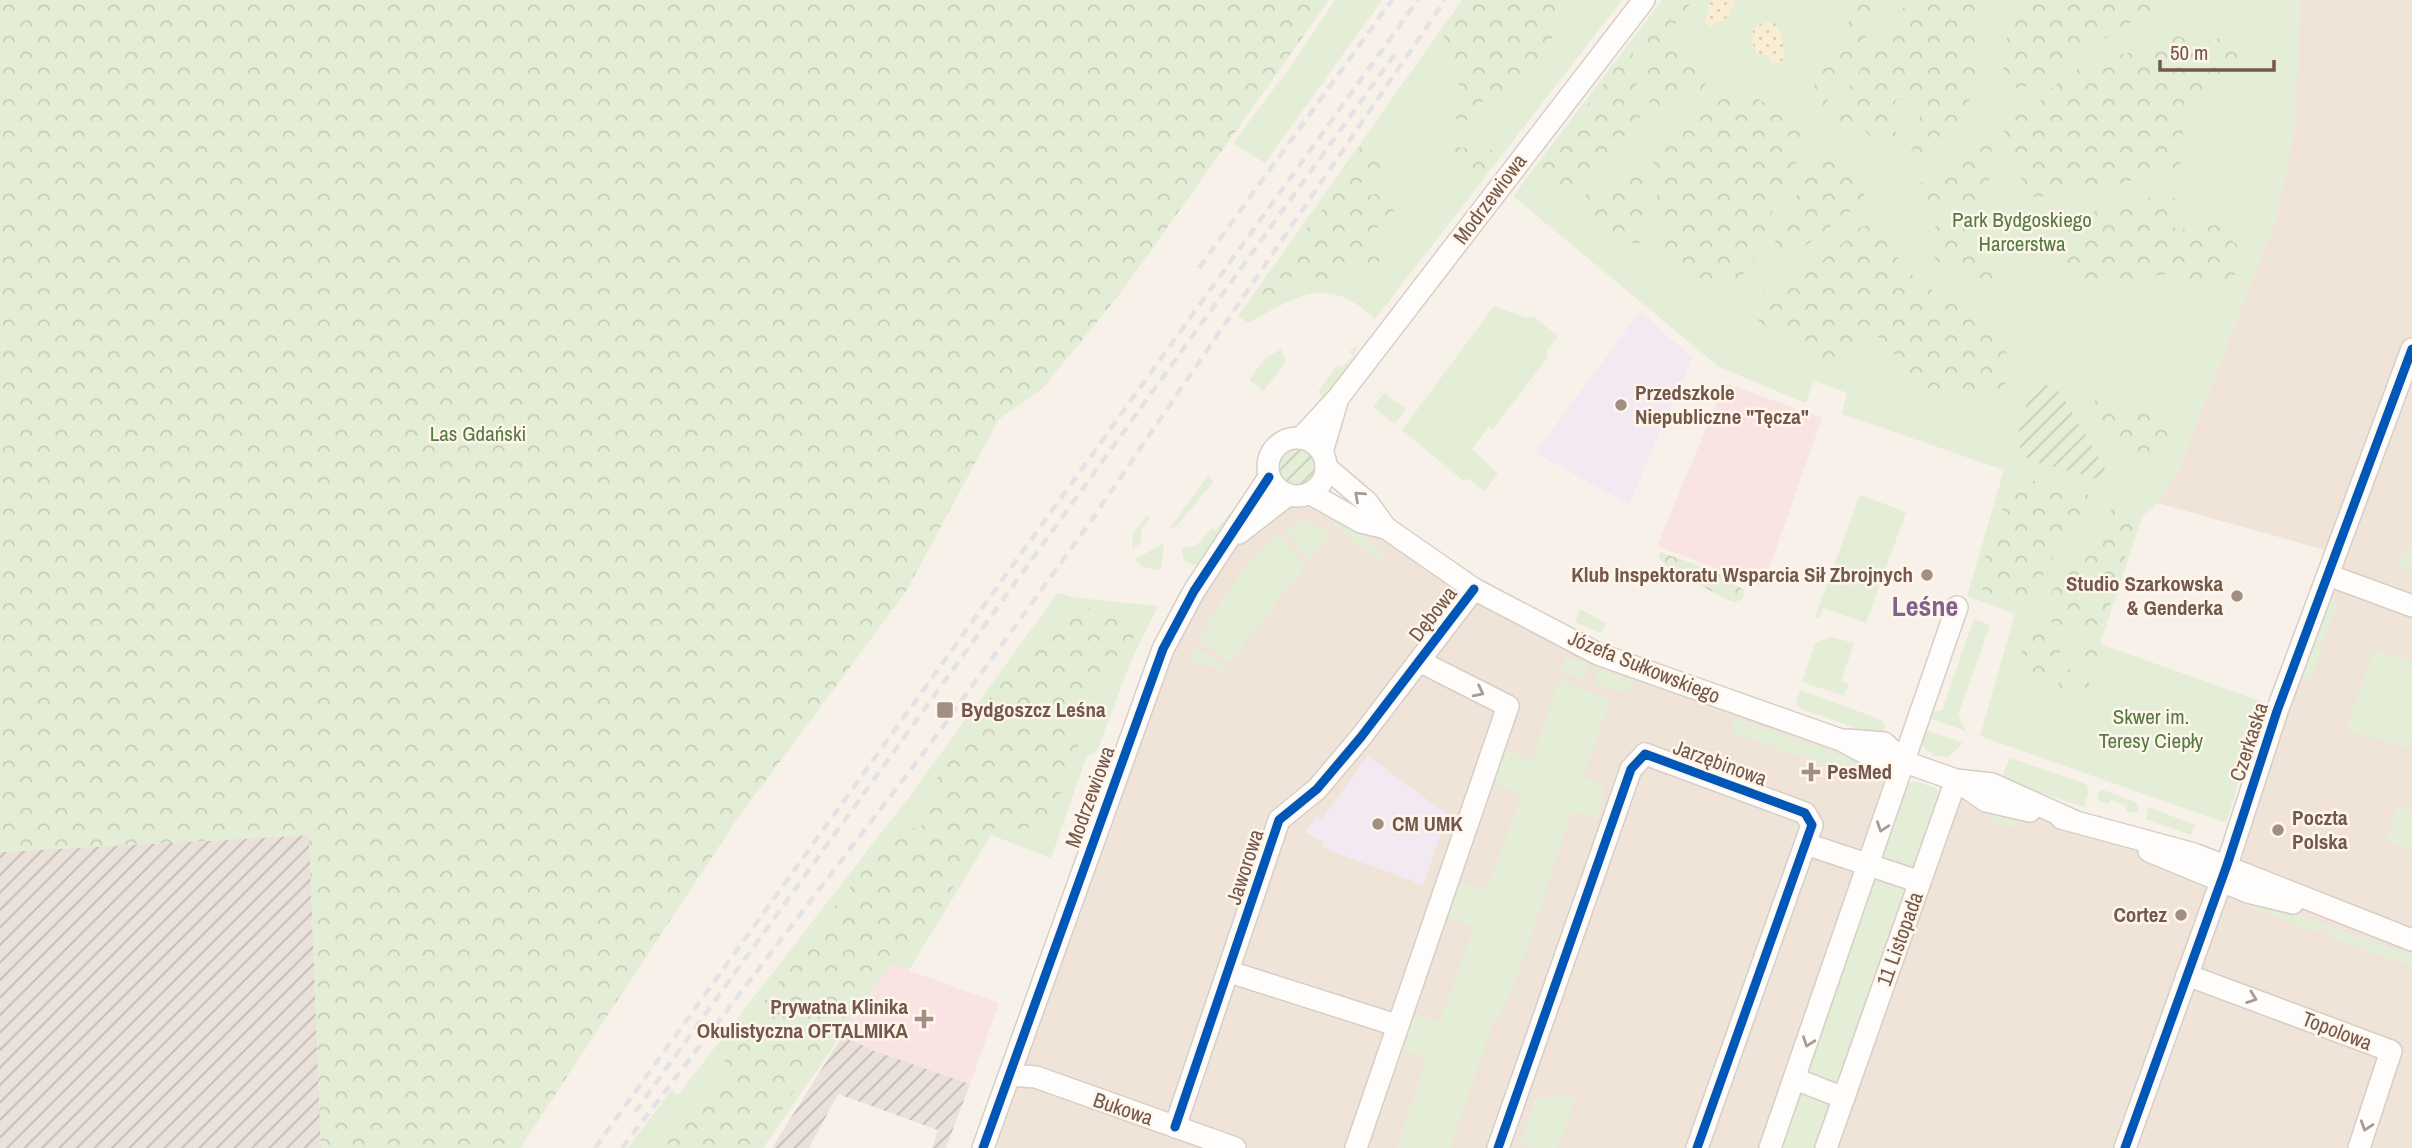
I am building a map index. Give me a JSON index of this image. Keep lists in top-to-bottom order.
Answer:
{
  "streets": {
    "street": [
      "Modrzewiowa",
      "Dębowa",
      "Józefa Sułkowskiego",
      "Czerkaska",
      "Jarzębinowa",
      "Jaworowa",
      "11 Listopada",
      "Topolowa",
      "Bukowa"
    ]
  },
  "crossings": [
    ["Modrzewiowa", "Józefa Sułkowskiego"],
    ["Modrzewiowa", "Bukowa"],
    ["Dębowa", "Józefa Sułkowskiego"],
    ["Dębowa", "Jaworowa"],
    ["Józefa Sułkowskiego", "Czerkaska"],
    ["Józefa Sułkowskiego", "11 Listopada"],
    ["Czerkaska", "Topolowa"],
    ["Jaworowa", "Bukowa"]
  ],
  "one_way": ["Dębowa"],
  "districts": ["Leśne"],
  "parks": ["Park Bydgoskiego Harcerstwa", "Las Gdański", "Skwer im. Teresy Ciepły"],
  "places": {
    "other": [
      "Przedszkole Niepubliczne \"Tęcza\"",
      "Klub Inspektoratu Wsparcia Sił Zbrojnych",
      "Studio Szarkowska & Genderka",
      "CM UMK",
      "Poczta Polska",
      "Cortez"
    ],
    "transit": ["Bydgoszcz Leśna"],
    "health": ["PesMed", "Prywatna Klinika Okulistyczna OFTALMIKA"]
  },
  "scale_bar": "50 m"
}
